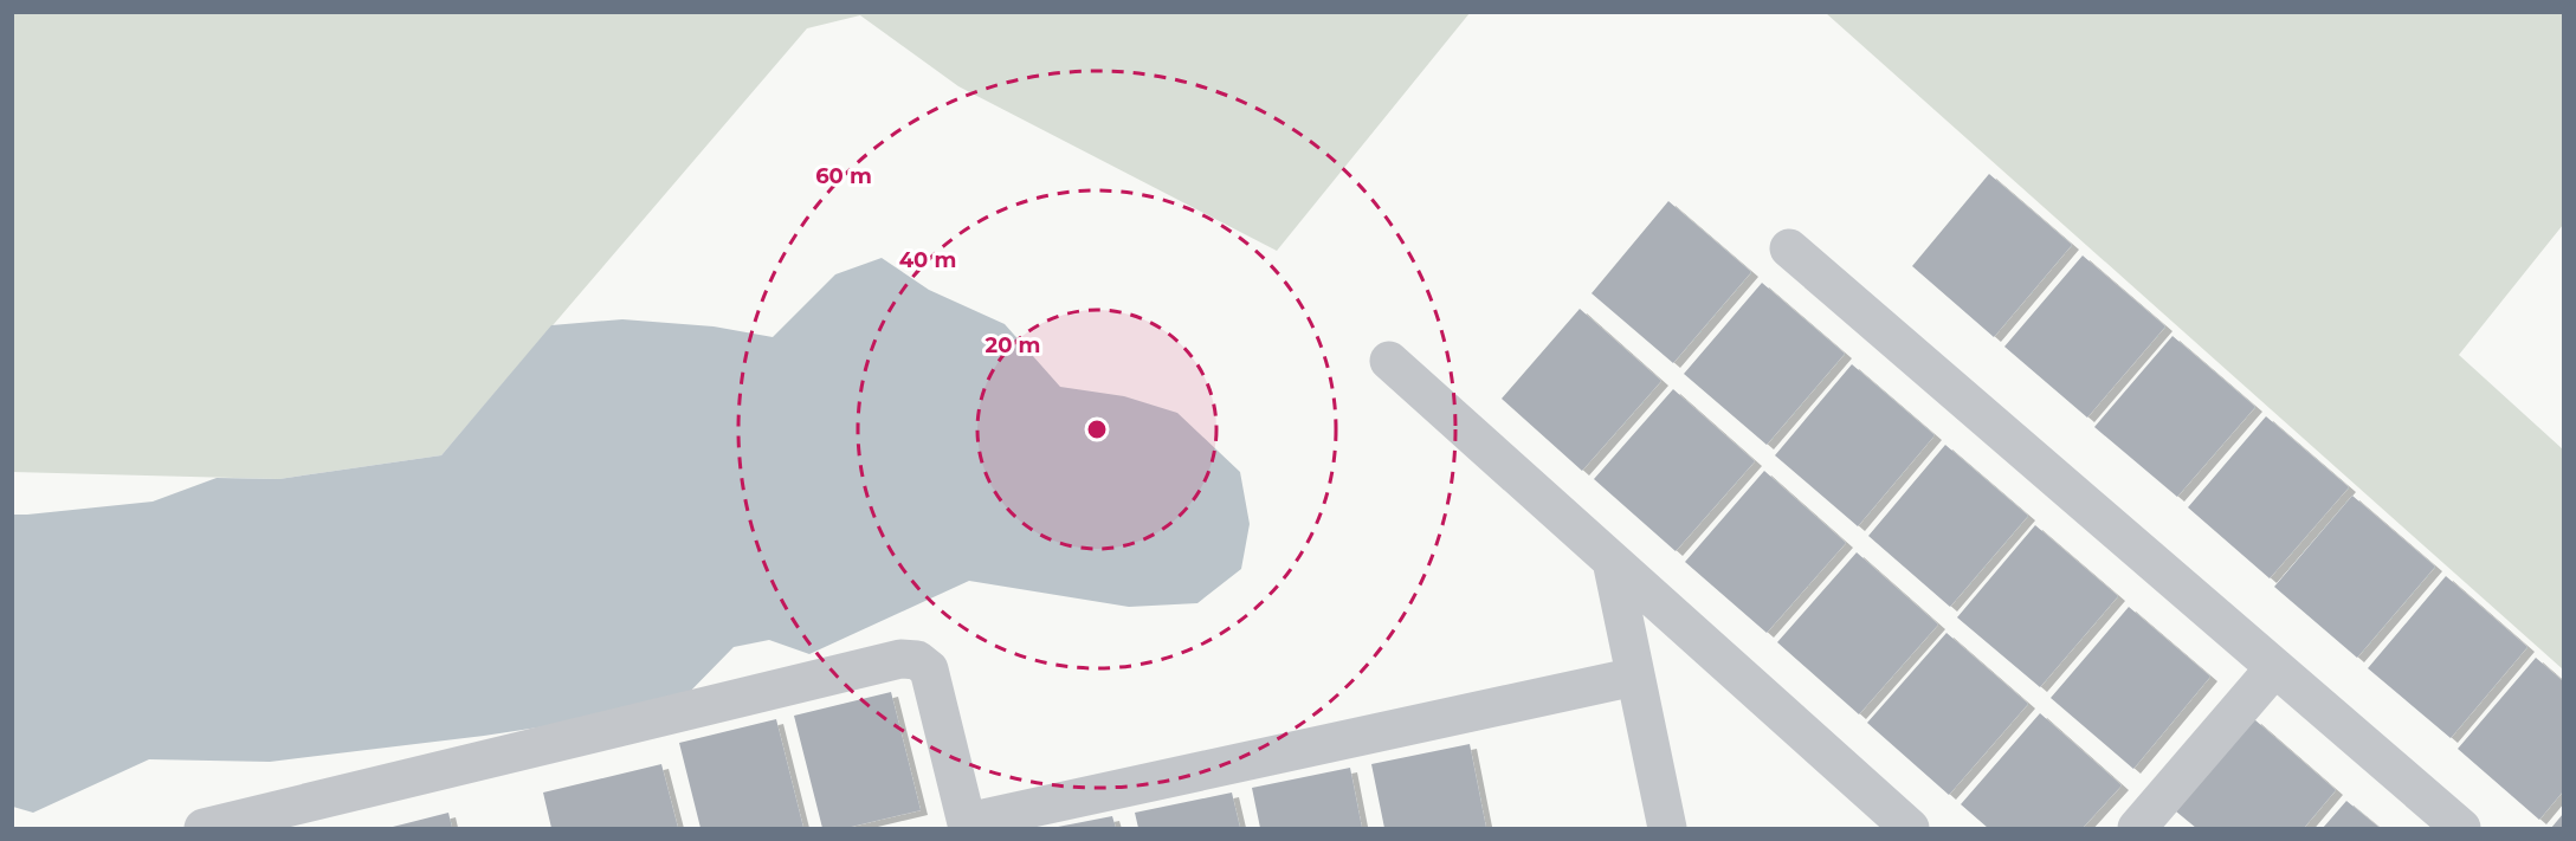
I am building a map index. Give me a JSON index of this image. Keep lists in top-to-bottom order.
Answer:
{
  "rings": ["60 m", "40 m", "20 m"]
}
